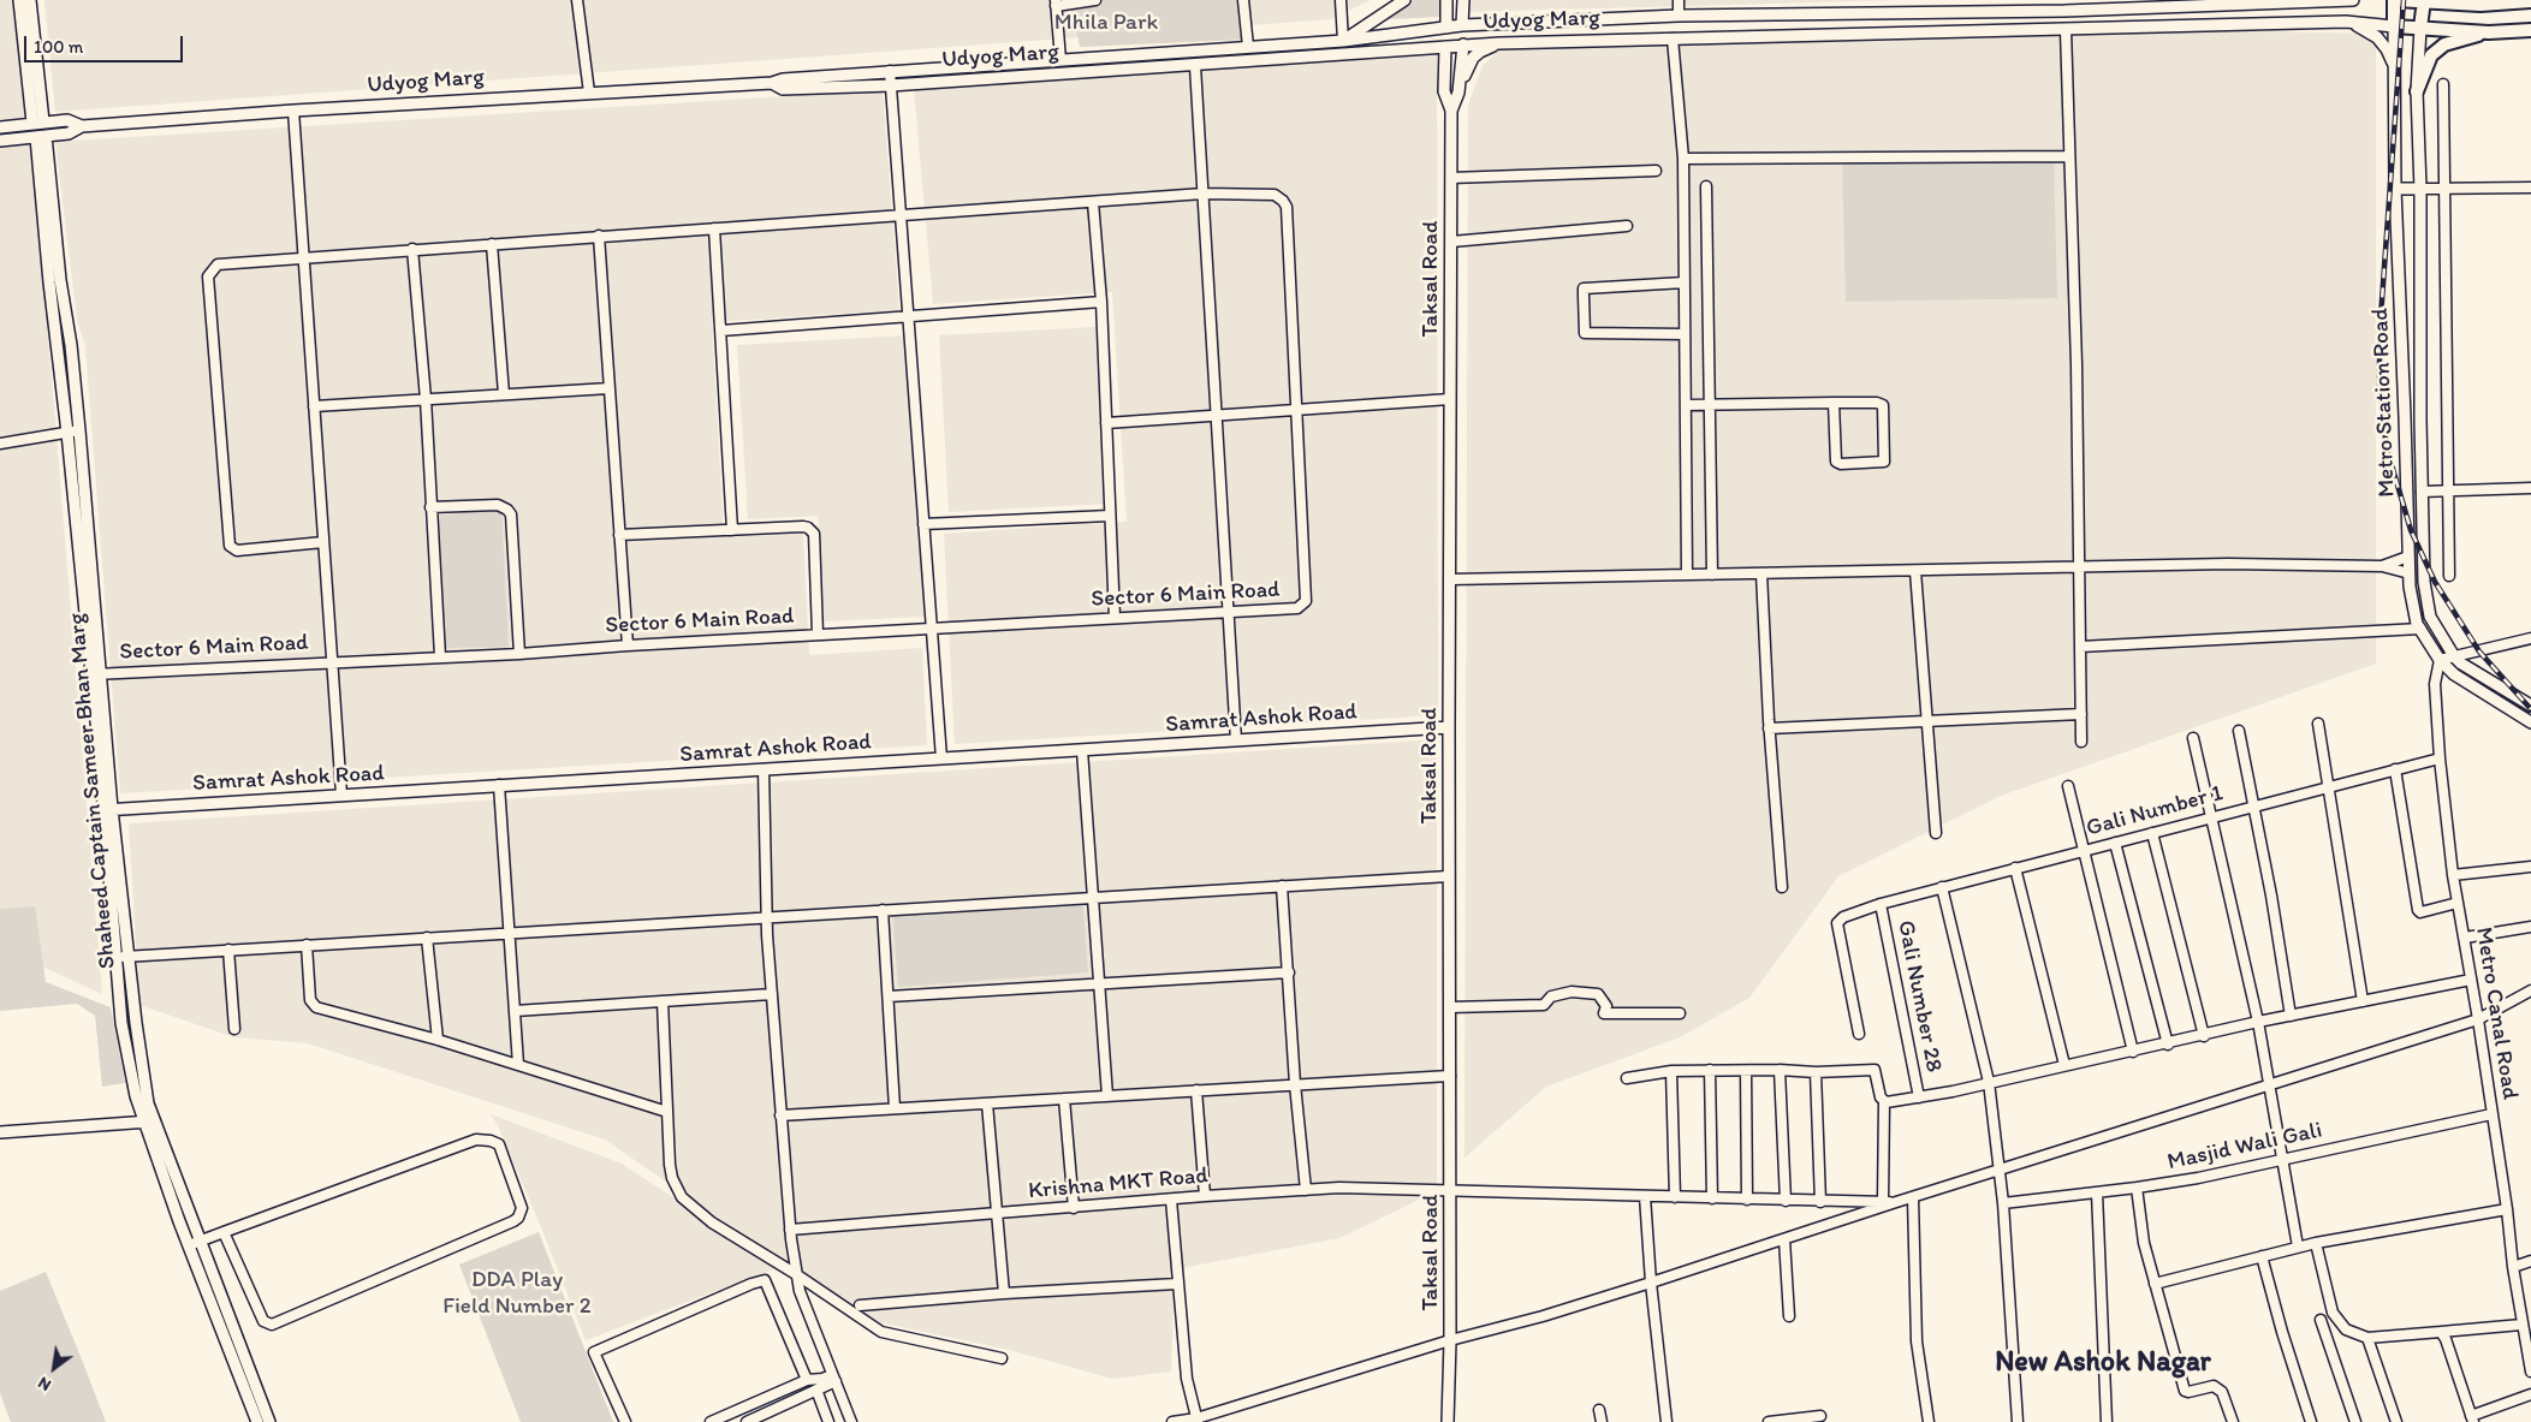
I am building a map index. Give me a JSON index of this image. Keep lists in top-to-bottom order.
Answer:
{
  "streets": {
    "main road": ["Udyog Marg"],
    "street": [
      "Taksal Road",
      "Metro Station Road",
      "Sector 6 Main Road",
      "Samrat Ashok Road",
      "Shaheed Captain Sameer Bhan Marg",
      "Gali Number 1",
      "Gali Number 28",
      "Metro Canal Road",
      "Masjid Wali Gali",
      "Krishna MKT Road"
    ]
  },
  "crossings": [
    ["Udyog Marg", "Taksal Road"],
    ["Udyog Marg", "Metro Station Road"],
    ["Udyog Marg", "Shaheed Captain Sameer Bhan Marg"],
    ["Taksal Road", "Samrat Ashok Road"],
    ["Taksal Road", "Krishna MKT Road"],
    ["Metro Station Road", "Metro Canal Road"],
    ["Sector 6 Main Road", "Shaheed Captain Sameer Bhan Marg"],
    ["Samrat Ashok Road", "Shaheed Captain Sameer Bhan Marg"],
    ["Gali Number 1", "Gali Number 28"],
    ["Gali Number 1", "Metro Canal Road"],
    ["Metro Canal Road", "Masjid Wali Gali"]
  ],
  "districts": ["New Ashok Nagar"],
  "parks": ["Mhila Park", "DDA Play Field Number 2"],
  "scale_bar": "100 m",
  "north": "bottom left"
}
